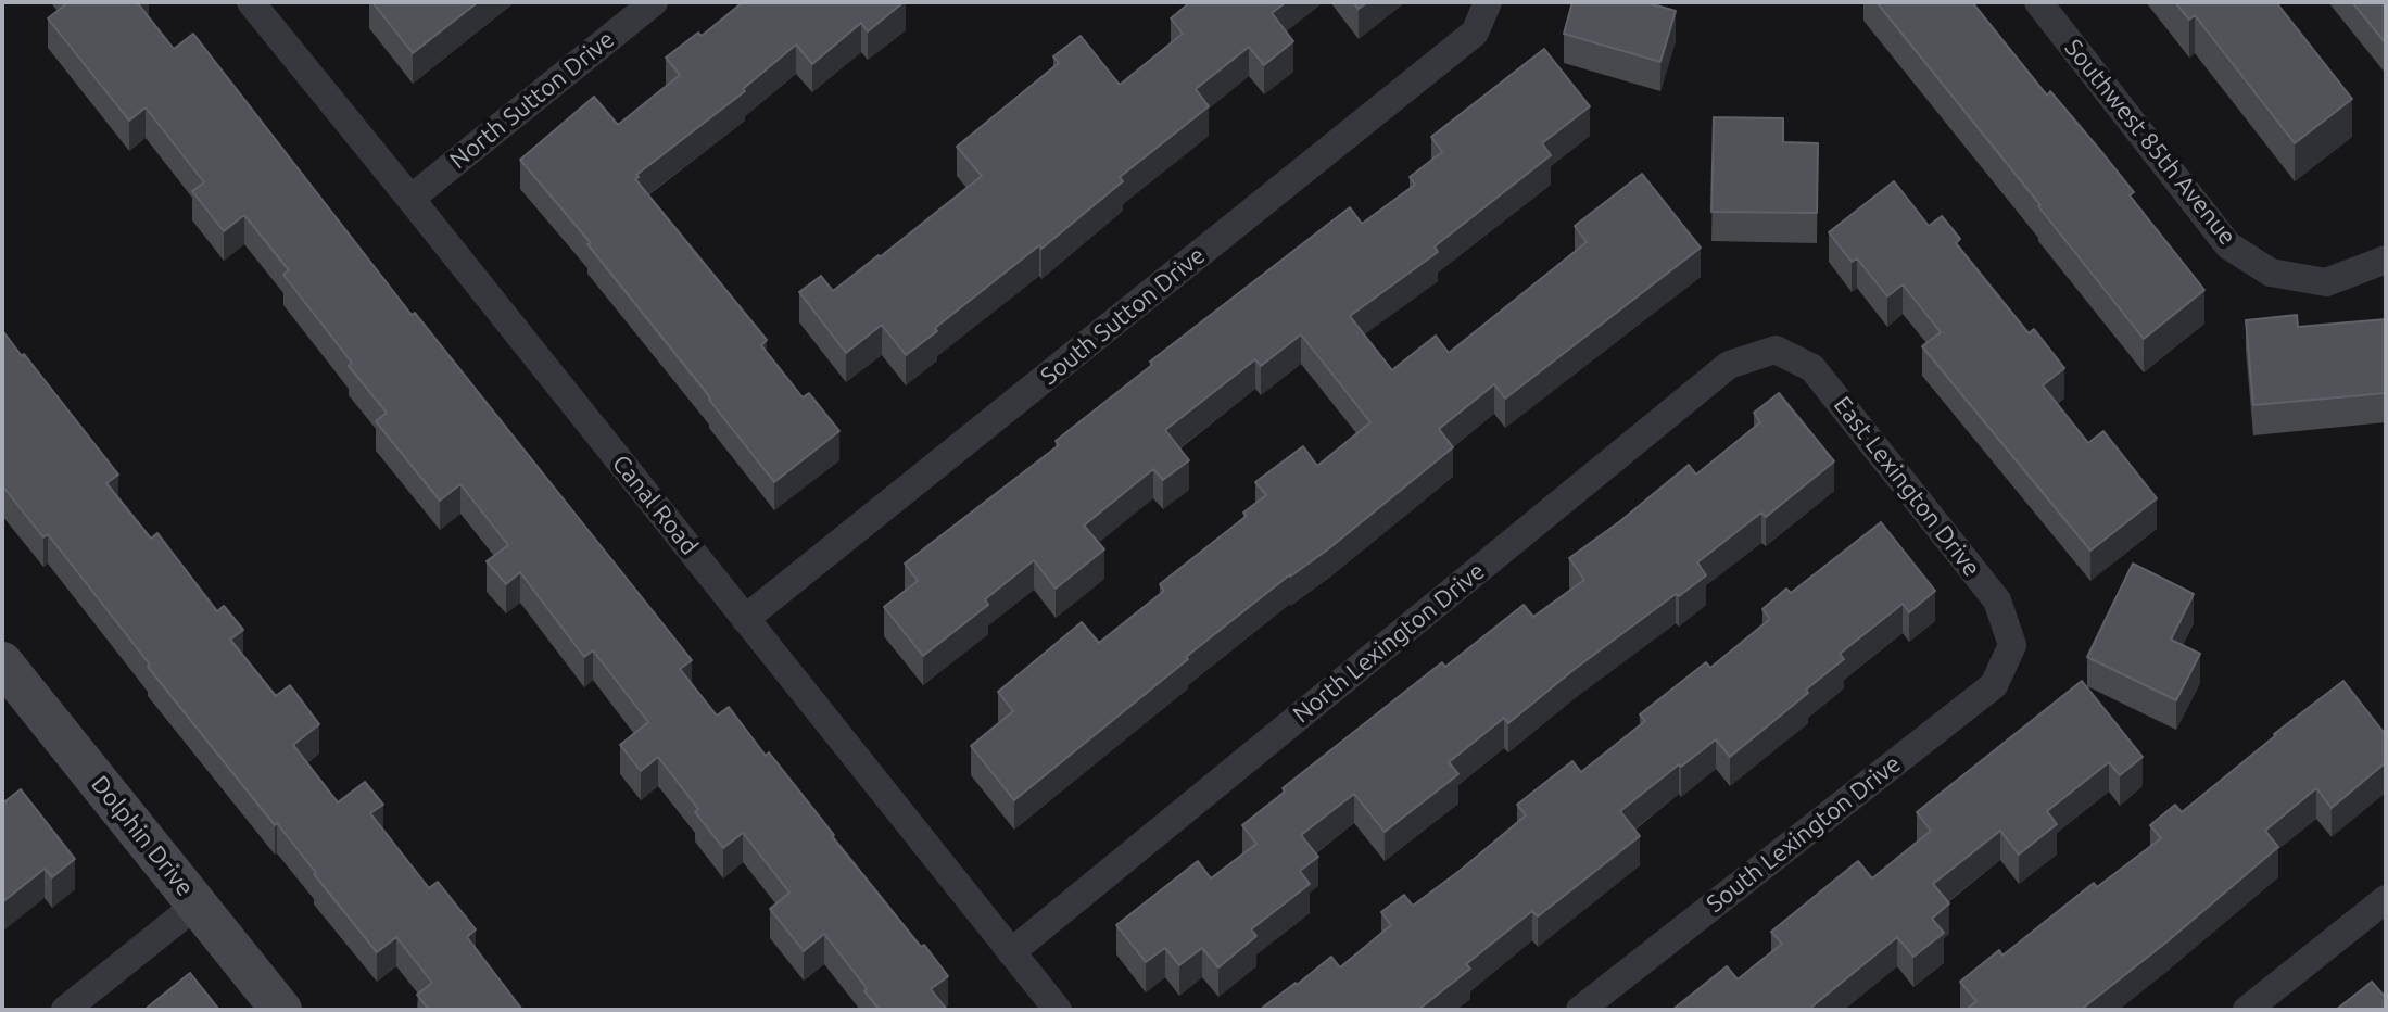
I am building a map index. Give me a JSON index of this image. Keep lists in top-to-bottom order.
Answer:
{
  "streets": {
    "street": [
      "North Sutton Drive",
      "Southwest 85th Avenue",
      "South Sutton Drive",
      "East Lexington Drive",
      "Canal Road",
      "North Lexington Drive",
      "South Lexington Drive",
      "Dolphin Drive"
    ]
  },
  "crossings": [
    ["North Sutton Drive", "Canal Road"],
    ["South Sutton Drive", "Canal Road"],
    ["East Lexington Drive", "North Lexington Drive"],
    ["East Lexington Drive", "South Lexington Drive"],
    ["Canal Road", "North Lexington Drive"]
  ]
}
